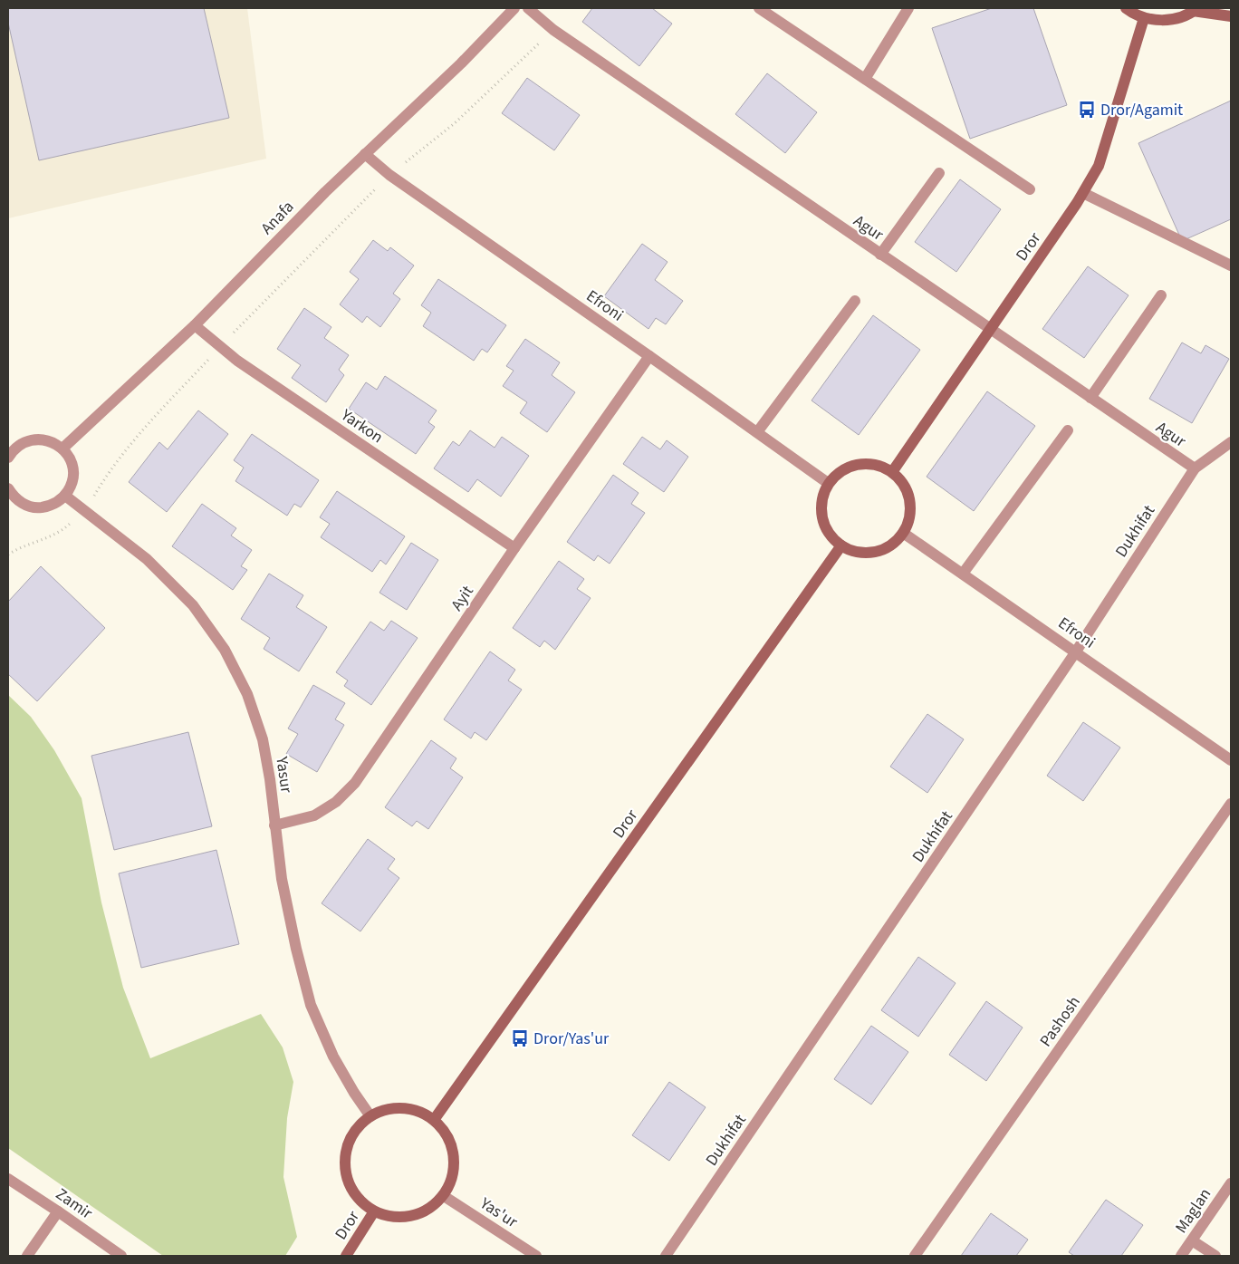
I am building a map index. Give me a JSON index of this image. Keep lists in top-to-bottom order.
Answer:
{
  "streets": {
    "street": [
      "Anafa",
      "Agur",
      "Dror",
      "Efroni",
      "Yarkon",
      "Dukhifat",
      "Ayit",
      "Yasur",
      "Pashosh",
      "Zamir",
      "Maglan",
      "Yas'ur"
    ]
  },
  "crossings": [
    ["Anafa", "Efroni"],
    ["Anafa", "Yarkon"],
    ["Agur", "Dror"],
    ["Agur", "Dukhifat"],
    ["Dror", "Efroni"],
    ["Dror", "Yasur"],
    ["Dror", "Yas'ur"],
    ["Efroni", "Dukhifat"],
    ["Efroni", "Ayit"],
    ["Yarkon", "Ayit"],
    ["Ayit", "Yasur"],
    ["Yasur", "Yas'ur"]
  ],
  "places": {
    "bus stop": ["Dror/Agamit", "Dror/Yas'ur"]
  }
}
